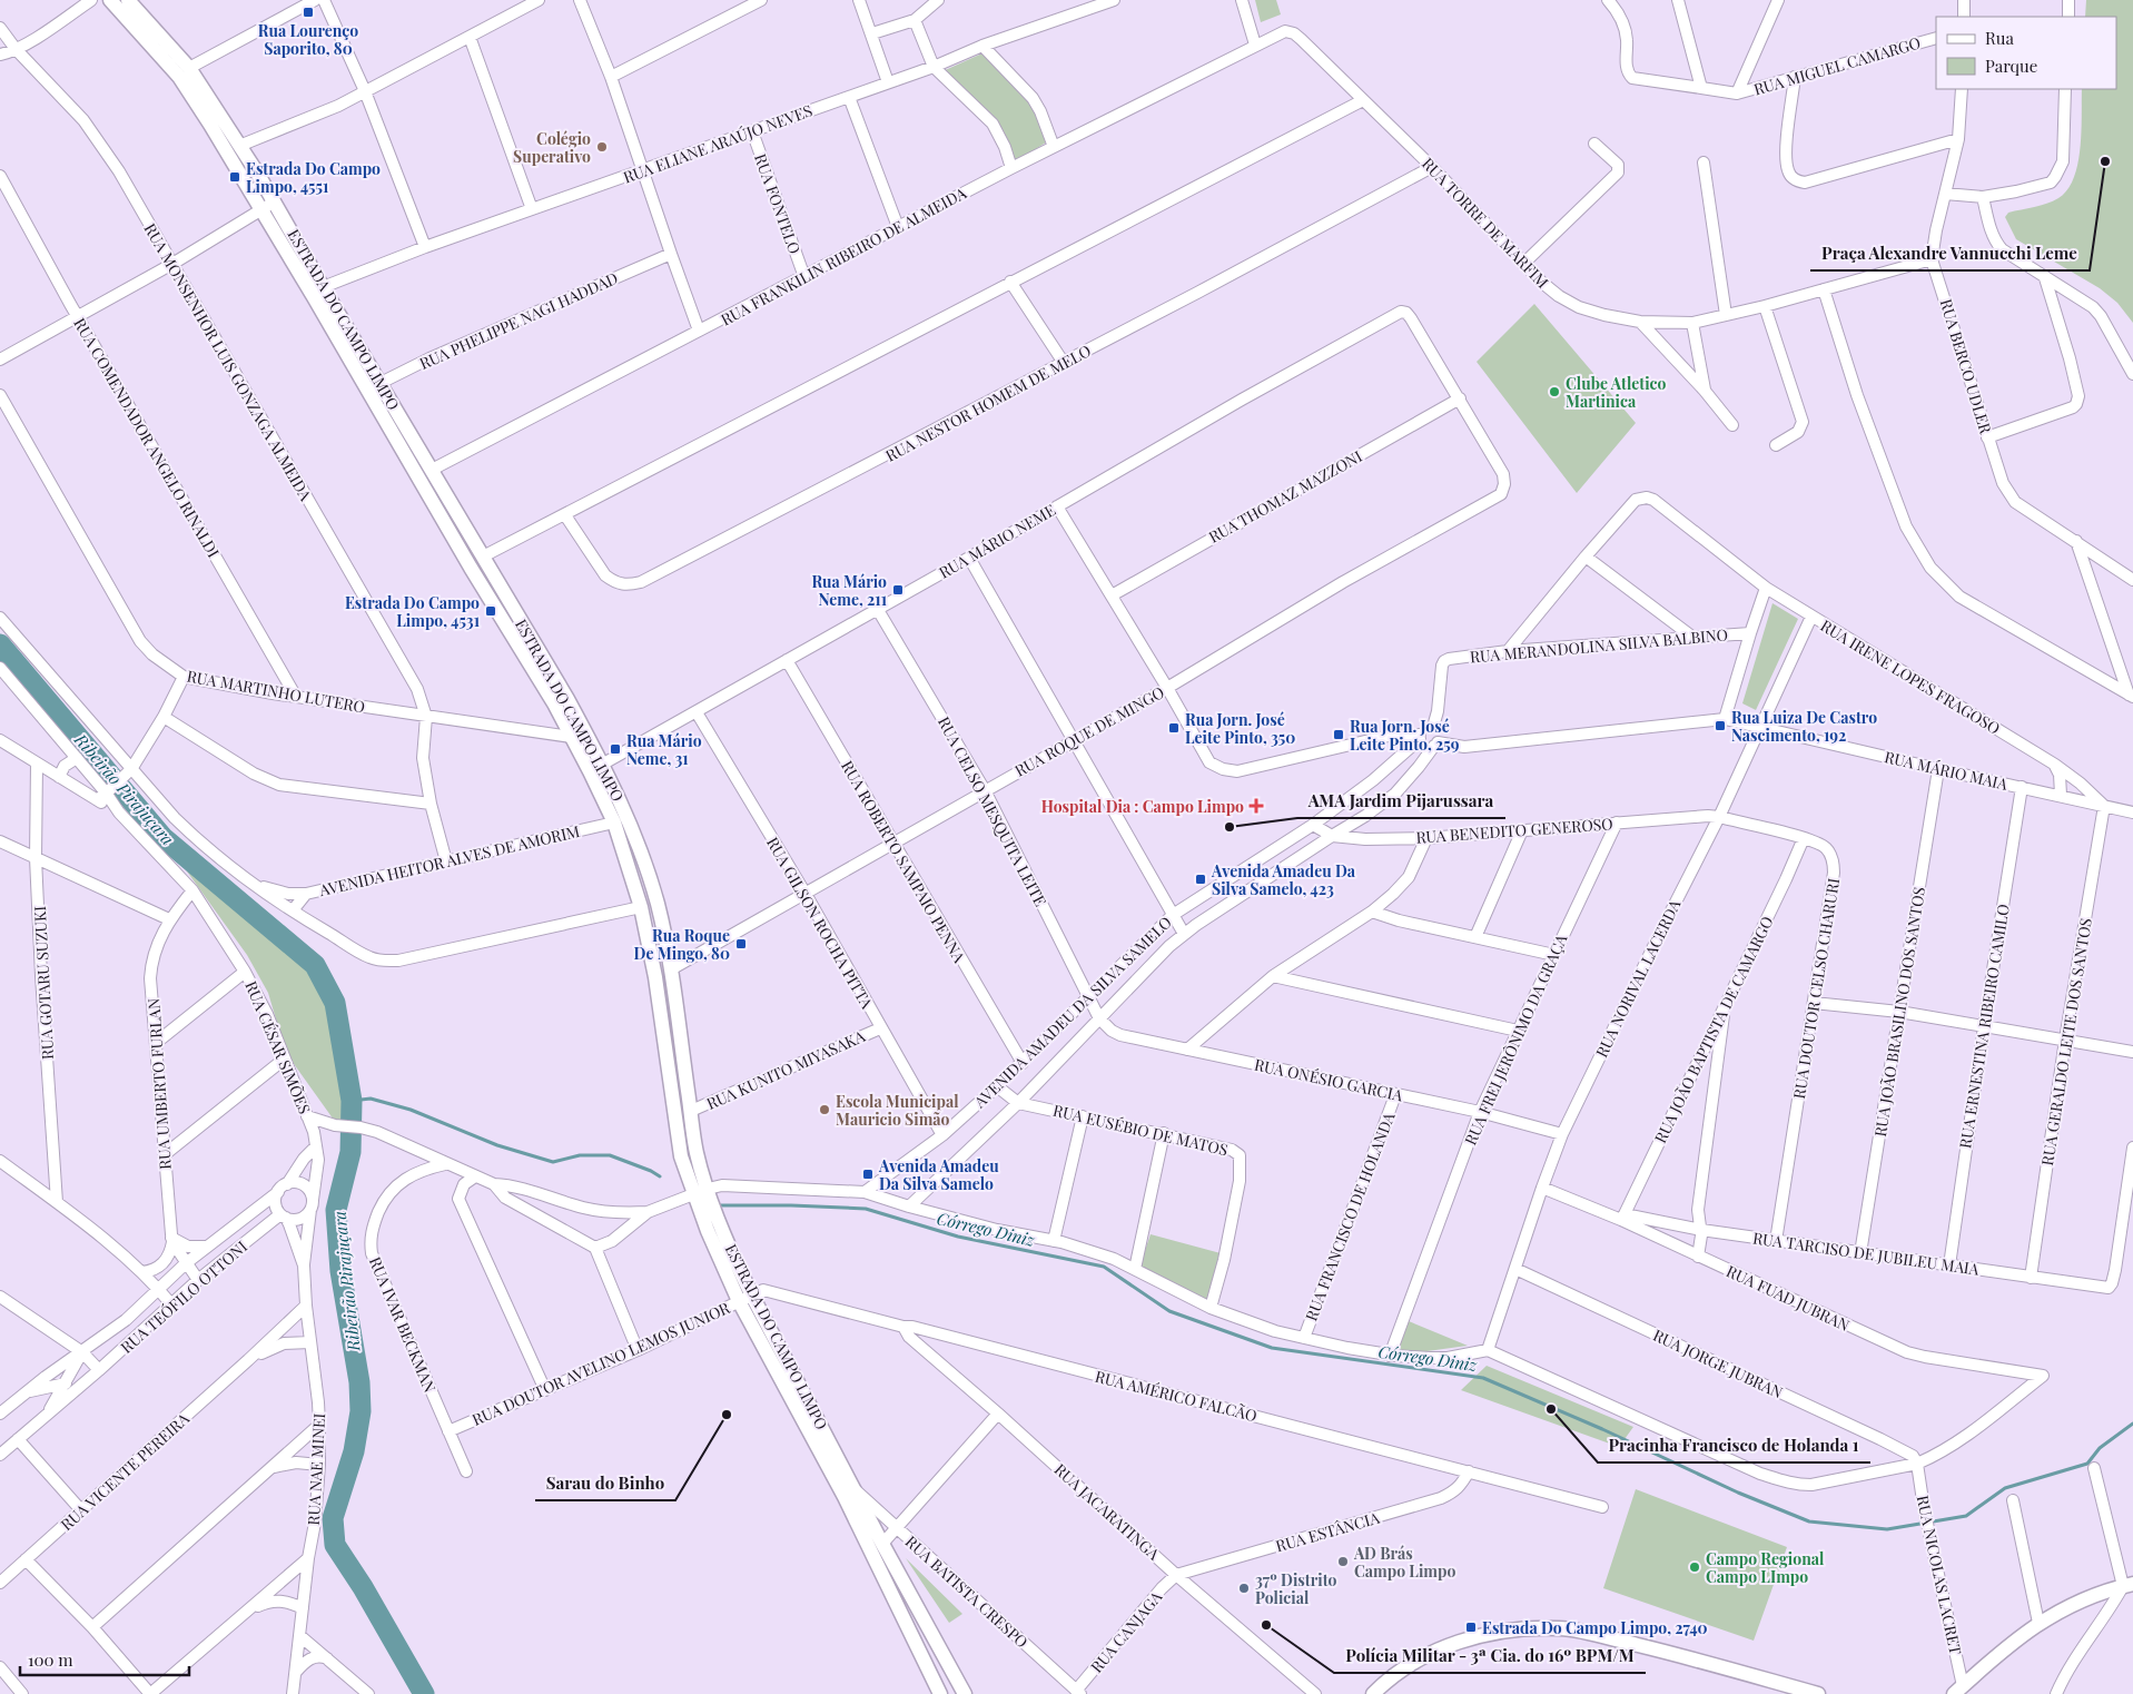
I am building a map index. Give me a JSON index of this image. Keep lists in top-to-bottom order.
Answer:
{
  "streets": {
    "main road": ["ESTRADA DO CAMPO LIMPO"],
    "street": [
      "RUA MIGUEL CAMARGO",
      "RUA ELIANE ARAÚJO NEVES",
      "RUA FONTELO",
      "RUA TORRE DE MARFIM",
      "RUA FRANKILIN RIBEIRO DE ALMEIDA",
      "RUA PHELIPPE NAGI HADDAD",
      "RUA MONSENHOR LUIS GONZAGA ALMEIDA",
      "RUA BERCO UDLER",
      "RUA NESTOR HOMEM DE MELO",
      "RUA COMENDADOR ANGELO RINALDI",
      "RUA THOMAZ MAZZONI",
      "RUA MÁRIO NEME",
      "RUA MERANDOLINA SILVA BALBINO",
      "RUA IRENE LOPES FRAGOSO",
      "RUA MARTINHO LUTERO",
      "RUA ROQUE DE MINGO",
      "RUA MÁRIO MAIA",
      "RUA CELSO MESQUITA LEITE",
      "RUA BENEDITO GENEROSO",
      "AVENIDA HEITOR ALVES DE AMORIM",
      "RUA ROBERTO SAMPAIO PENNA",
      "RUA GILSON ROCHA PITTA",
      "RUA NORIVAL LACERDA",
      "RUA GOTARU SUZUKI",
      "RUA DOUTOR CELSO CHARURI",
      "AVENIDA AMADEU DA SILVA SAMELO",
      "RUA JOÃO BRASILINO DOS SANTOS",
      "RUA ERNESTINA RIBEIRO CAMILO",
      "RUA JOÃO BAPTISTA DE CAMARGO",
      "RUA FREI JERÔNIMO DA GRAÇA",
      "RUA GERALDO LEITE DOS SANTOS",
      "RUA CÉSAR SIMÕES",
      "RUA KUNITO MIYASAKA",
      "RUA ONÉSIO GARCIA",
      "RUA UMBERTO FURLAN",
      "RUA EUSÉBIO DE MATOS",
      "RUA FRANCISCO DE HOLANDA",
      "RUA TARCISO DE JUBILEU MAIA",
      "RUA TEÓFILO OTTONI",
      "RUA FUAD JUBRAN",
      "RUA IVAR BECKMAN",
      "RUA DOUTOR AVELINO LEMOS JUNIOR",
      "RUA JORGE JUBRAN",
      "RUA AMÉRICO FALCÃO",
      "RUA NAE MINEI",
      "RUA VICENTE PEREIRA",
      "RUA JACARATINGA",
      "RUA ESTÂNCIA",
      "RUA NICOLAS LACRET",
      "RUA BATISTA CRESPO",
      "RUA CANJAGA"
    ]
  },
  "crossings": [
    ["RUA ELIANE ARAÚJO NEVES", "RUA FONTELO"],
    ["RUA ELIANE ARAÚJO NEVES", "ESTRADA DO CAMPO LIMPO"],
    ["RUA FONTELO", "RUA FRANKILIN RIBEIRO DE ALMEIDA"],
    ["RUA TORRE DE MARFIM", "RUA FRANKILIN RIBEIRO DE ALMEIDA"],
    ["RUA TORRE DE MARFIM", "RUA BERCO UDLER"],
    ["RUA TORRE DE MARFIM", "RUA NESTOR HOMEM DE MELO"],
    ["RUA FRANKILIN RIBEIRO DE ALMEIDA", "ESTRADA DO CAMPO LIMPO"],
    ["ESTRADA DO CAMPO LIMPO", "RUA PHELIPPE NAGI HADDAD"],
    ["ESTRADA DO CAMPO LIMPO", "RUA MÁRIO NEME"],
    ["ESTRADA DO CAMPO LIMPO", "RUA MARTINHO LUTERO"],
    ["ESTRADA DO CAMPO LIMPO", "RUA ROQUE DE MINGO"],
    ["ESTRADA DO CAMPO LIMPO", "AVENIDA HEITOR ALVES DE AMORIM"],
    ["ESTRADA DO CAMPO LIMPO", "RUA KUNITO MIYASAKA"],
    ["ESTRADA DO CAMPO LIMPO", "RUA FRANCISCO DE HOLANDA"],
    ["ESTRADA DO CAMPO LIMPO", "RUA DOUTOR AVELINO LEMOS JUNIOR"],
    ["ESTRADA DO CAMPO LIMPO", "RUA AMÉRICO FALCÃO"],
    ["ESTRADA DO CAMPO LIMPO", "RUA BATISTA CRESPO"],
    ["RUA MONSENHOR LUIS GONZAGA ALMEIDA", "RUA MARTINHO LUTERO"],
    ["RUA COMENDADOR ANGELO RINALDI", "RUA MARTINHO LUTERO"],
    ["RUA THOMAZ MAZZONI", "RUA MÁRIO NEME"],
    ["RUA THOMAZ MAZZONI", "RUA ROQUE DE MINGO"],
    ["RUA MÁRIO NEME", "RUA ROQUE DE MINGO"],
    ["RUA MÁRIO NEME", "RUA CELSO MESQUITA LEITE"],
    ["RUA MÁRIO NEME", "RUA ROBERTO SAMPAIO PENNA"],
    ["RUA MÁRIO NEME", "RUA GILSON ROCHA PITTA"],
    ["RUA MERANDOLINA SILVA BALBINO", "RUA IRENE LOPES FRAGOSO"],
    ["RUA MERANDOLINA SILVA BALBINO", "RUA MÁRIO MAIA"],
    ["RUA MERANDOLINA SILVA BALBINO", "AVENIDA AMADEU DA SILVA SAMELO"],
    ["RUA IRENE LOPES FRAGOSO", "RUA MÁRIO MAIA"],
    ["RUA IRENE LOPES FRAGOSO", "RUA NORIVAL LACERDA"],
    ["RUA IRENE LOPES FRAGOSO", "RUA GERALDO LEITE DOS SANTOS"],
    ["RUA ROQUE DE MINGO", "RUA CELSO MESQUITA LEITE"],
    ["RUA ROQUE DE MINGO", "RUA ROBERTO SAMPAIO PENNA"],
    ["RUA ROQUE DE MINGO", "RUA GILSON ROCHA PITTA"],
    ["RUA MÁRIO MAIA", "RUA NORIVAL LACERDA"],
    ["RUA MÁRIO MAIA", "AVENIDA AMADEU DA SILVA SAMELO"],
    ["RUA MÁRIO MAIA", "RUA JOÃO BRASILINO DOS SANTOS"],
    ["RUA MÁRIO MAIA", "RUA ERNESTINA RIBEIRO CAMILO"],
    ["RUA MÁRIO MAIA", "RUA GERALDO LEITE DOS SANTOS"],
    ["RUA CELSO MESQUITA LEITE", "AVENIDA AMADEU DA SILVA SAMELO"],
    ["RUA CELSO MESQUITA LEITE", "RUA ONÉSIO GARCIA"],
    ["RUA BENEDITO GENEROSO", "RUA NORIVAL LACERDA"],
    ["RUA BENEDITO GENEROSO", "RUA DOUTOR CELSO CHARURI"],
    ["RUA BENEDITO GENEROSO", "AVENIDA AMADEU DA SILVA SAMELO"],
    ["RUA BENEDITO GENEROSO", "RUA FREI JERÔNIMO DA GRAÇA"],
    ["RUA ROBERTO SAMPAIO PENNA", "AVENIDA AMADEU DA SILVA SAMELO"],
    ["RUA GILSON ROCHA PITTA", "AVENIDA AMADEU DA SILVA SAMELO"],
    ["RUA GILSON ROCHA PITTA", "RUA KUNITO MIYASAKA"],
    ["RUA NORIVAL LACERDA", "RUA DOUTOR CELSO CHARURI"],
    ["RUA NORIVAL LACERDA", "RUA ONÉSIO GARCIA"],
    ["RUA NORIVAL LACERDA", "RUA FRANCISCO DE HOLANDA"],
    ["RUA NORIVAL LACERDA", "RUA FUAD JUBRAN"],
    ["RUA NORIVAL LACERDA", "RUA JORGE JUBRAN"],
    ["RUA DOUTOR CELSO CHARURI", "RUA JOÃO BAPTISTA DE CAMARGO"],
    ["RUA DOUTOR CELSO CHARURI", "RUA TARCISO DE JUBILEU MAIA"],
    ["AVENIDA AMADEU DA SILVA SAMELO", "RUA ONÉSIO GARCIA"],
    ["AVENIDA AMADEU DA SILVA SAMELO", "RUA EUSÉBIO DE MATOS"],
    ["AVENIDA AMADEU DA SILVA SAMELO", "RUA FRANCISCO DE HOLANDA"],
    ["RUA JOÃO BRASILINO DOS SANTOS", "RUA TARCISO DE JUBILEU MAIA"],
    ["RUA ERNESTINA RIBEIRO CAMILO", "RUA TARCISO DE JUBILEU MAIA"],
    ["RUA JOÃO BAPTISTA DE CAMARGO", "RUA TARCISO DE JUBILEU MAIA"],
    ["RUA JOÃO BAPTISTA DE CAMARGO", "RUA FUAD JUBRAN"],
    ["RUA FREI JERÔNIMO DA GRAÇA", "RUA ONÉSIO GARCIA"],
    ["RUA FREI JERÔNIMO DA GRAÇA", "RUA FRANCISCO DE HOLANDA"],
    ["RUA GERALDO LEITE DOS SANTOS", "RUA TARCISO DE JUBILEU MAIA"],
    ["RUA CÉSAR SIMÕES", "RUA UMBERTO FURLAN"],
    ["RUA CÉSAR SIMÕES", "RUA TEÓFILO OTTONI"],
    ["RUA CÉSAR SIMÕES", "RUA NAE MINEI"],
    ["RUA ONÉSIO GARCIA", "RUA FRANCISCO DE HOLANDA"],
    ["RUA UMBERTO FURLAN", "RUA TEÓFILO OTTONI"],
    ["RUA EUSÉBIO DE MATOS", "RUA FRANCISCO DE HOLANDA"],
    ["RUA TARCISO DE JUBILEU MAIA", "RUA FUAD JUBRAN"],
    ["RUA TEÓFILO OTTONI", "RUA NAE MINEI"],
    ["RUA FUAD JUBRAN", "RUA JORGE JUBRAN"],
    ["RUA FUAD JUBRAN", "RUA NICOLAS LACRET"],
    ["RUA IVAR BECKMAN", "RUA DOUTOR AVELINO LEMOS JUNIOR"],
    ["RUA DOUTOR AVELINO LEMOS JUNIOR", "RUA AMÉRICO FALCÃO"],
    ["RUA JORGE JUBRAN", "RUA NICOLAS LACRET"],
    ["RUA AMÉRICO FALCÃO", "RUA JACARATINGA"],
    ["RUA AMÉRICO FALCÃO", "RUA ESTÂNCIA"],
    ["RUA NAE MINEI", "RUA VICENTE PEREIRA"],
    ["RUA JACARATINGA", "RUA ESTÂNCIA"],
    ["RUA JACARATINGA", "RUA CANJAGA"],
    ["RUA ESTÂNCIA", "RUA CANJAGA"],
    ["RUA BATISTA CRESPO", "RUA CANJAGA"]
  ],
  "water": ["Ribeirão Pirajuçara", "Córrego Diniz"],
  "places": {
    "transit": [
      "Rua Lourenço Saporito, 80",
      "Estrada Do Campo Limpo, 4551",
      "Rua Mário Neme, 211",
      "Estrada Do Campo Limpo, 4531",
      "Rua Luiza De Castro Nascimento, 192",
      "Rua Jorn. José Leite Pinto, 350",
      "Rua Jorn. José Leite Pinto, 259",
      "Rua Mário Neme, 31",
      "Avenida Amadeu Da Silva Samelo, 423",
      "Rua Roque De Mingo, 80",
      "Avenida Amadeu Da Silva Samelo",
      "Estrada Do Campo Limpo, 2740"
    ],
    "other": [
      "Colégio Superativo",
      "Praça Alexandre Vannucchi Leme",
      "Clube Atletico Martinica",
      "AMA Jardim Pijarussara",
      "Escola Municipal Mauricio Simão",
      "Pracinha Francisco de Holanda 1",
      "Sarau do Binho",
      "AD Brás Campo Limpo",
      "Campo Regional Campo LImpo",
      "37º Distrito Policial",
      "Polícia Militar - 3ª Cia. do 16º BPM/M"
    ],
    "health": ["Hospital Dia : Campo Limpo"]
  },
  "legend": ["Rua", "Parque"],
  "scale_bar": "100 m"
}
